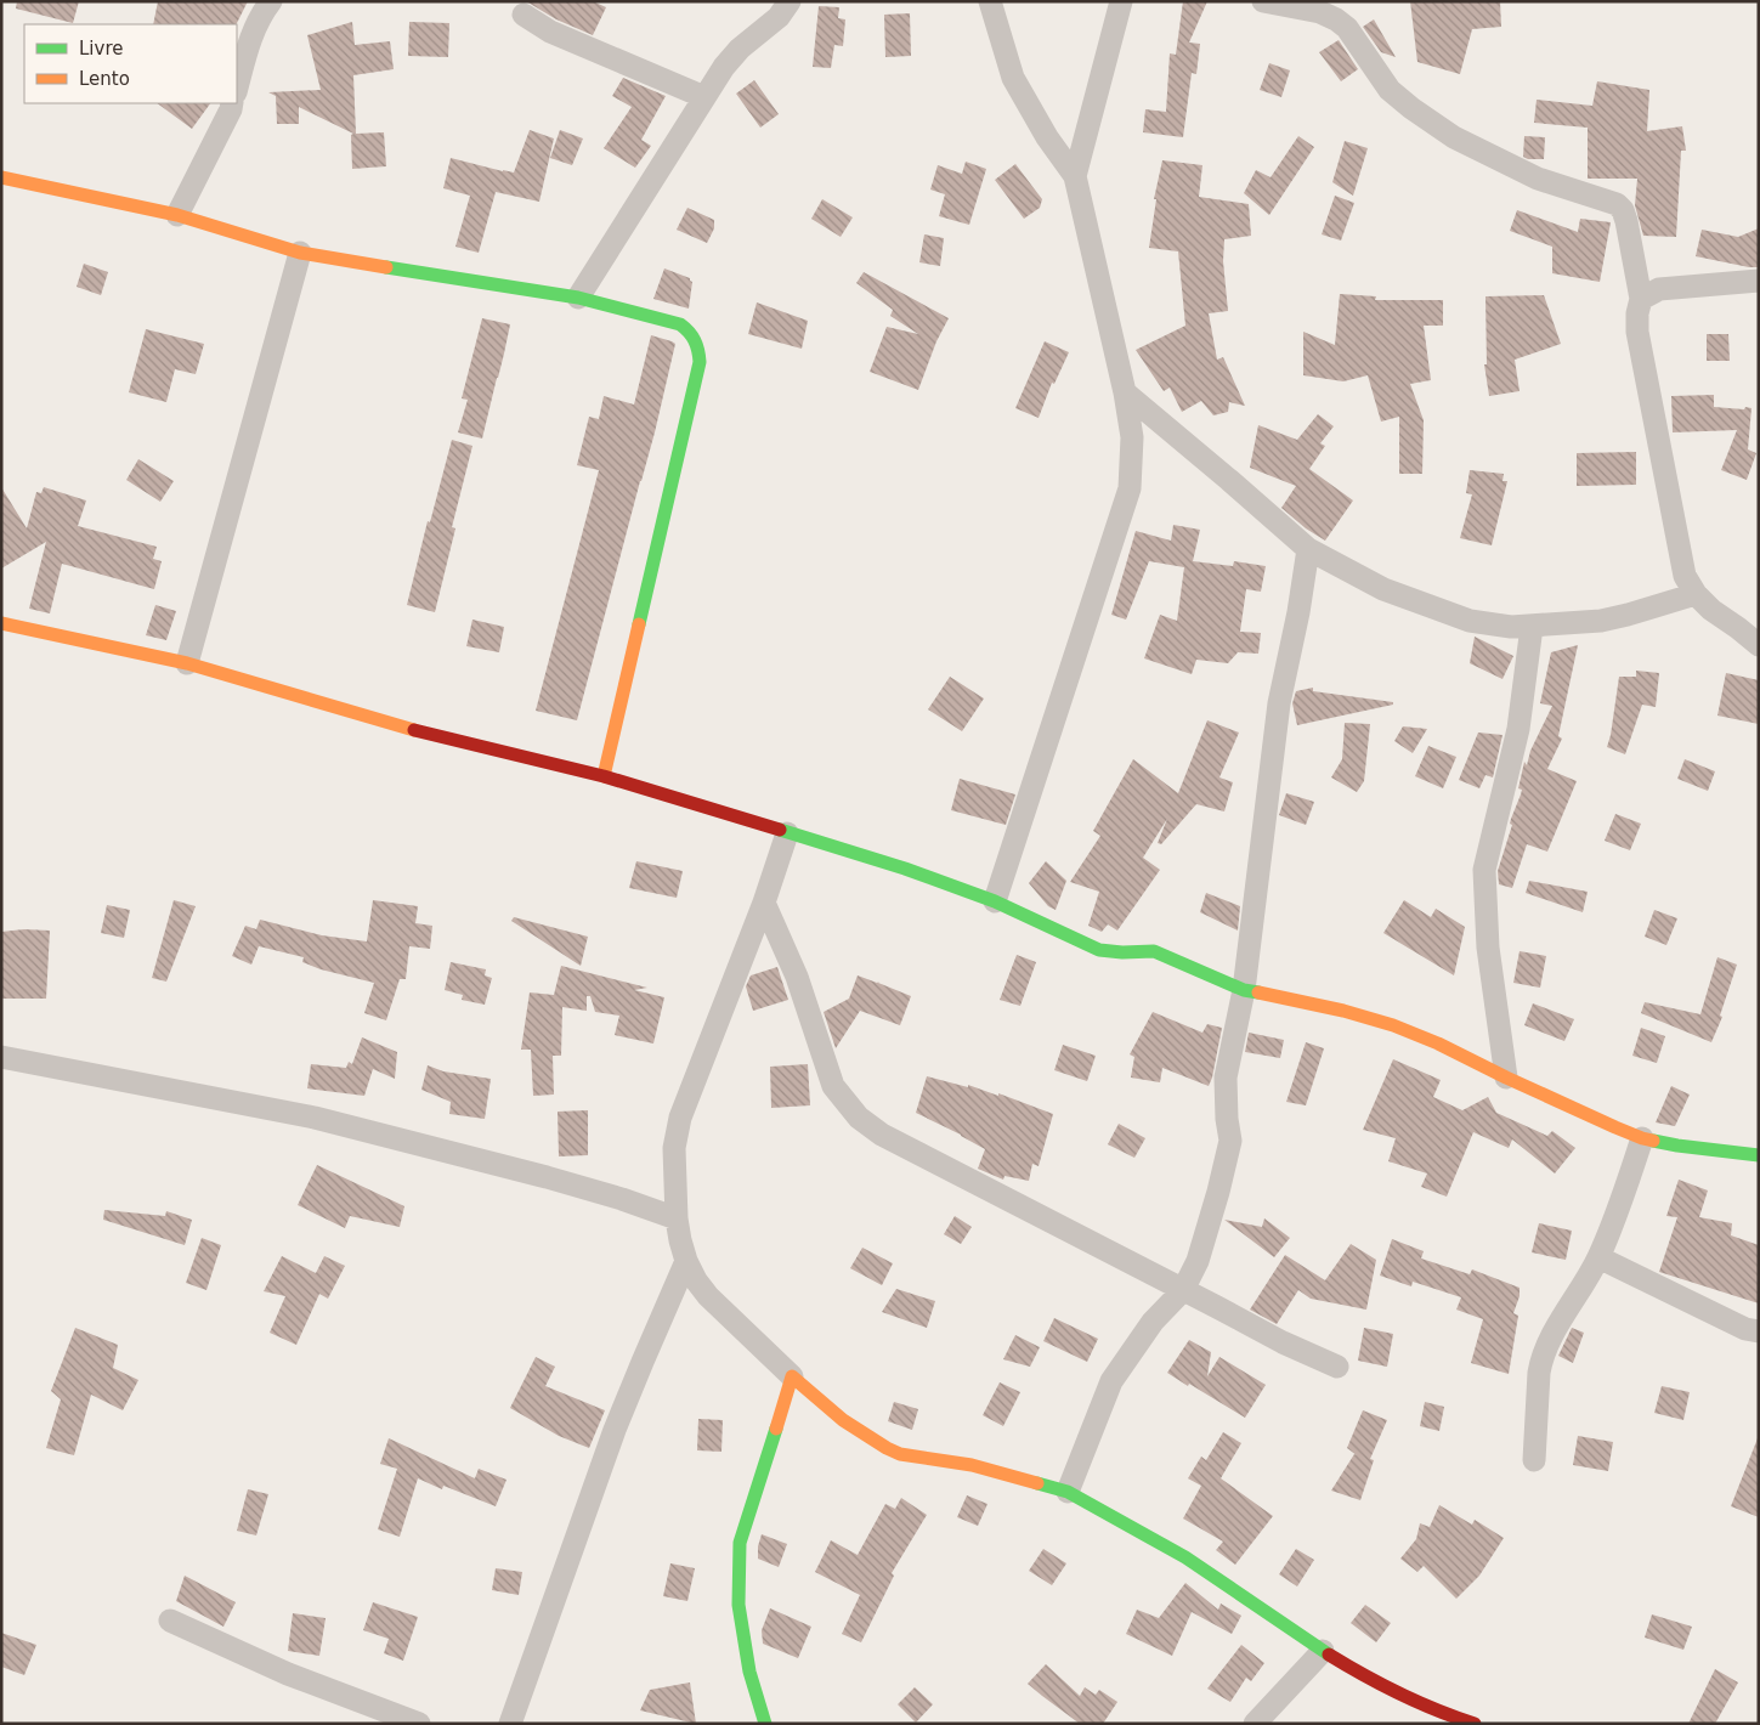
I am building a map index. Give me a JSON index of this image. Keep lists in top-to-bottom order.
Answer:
{
  "legend": ["Livre", "Lento"]
}
